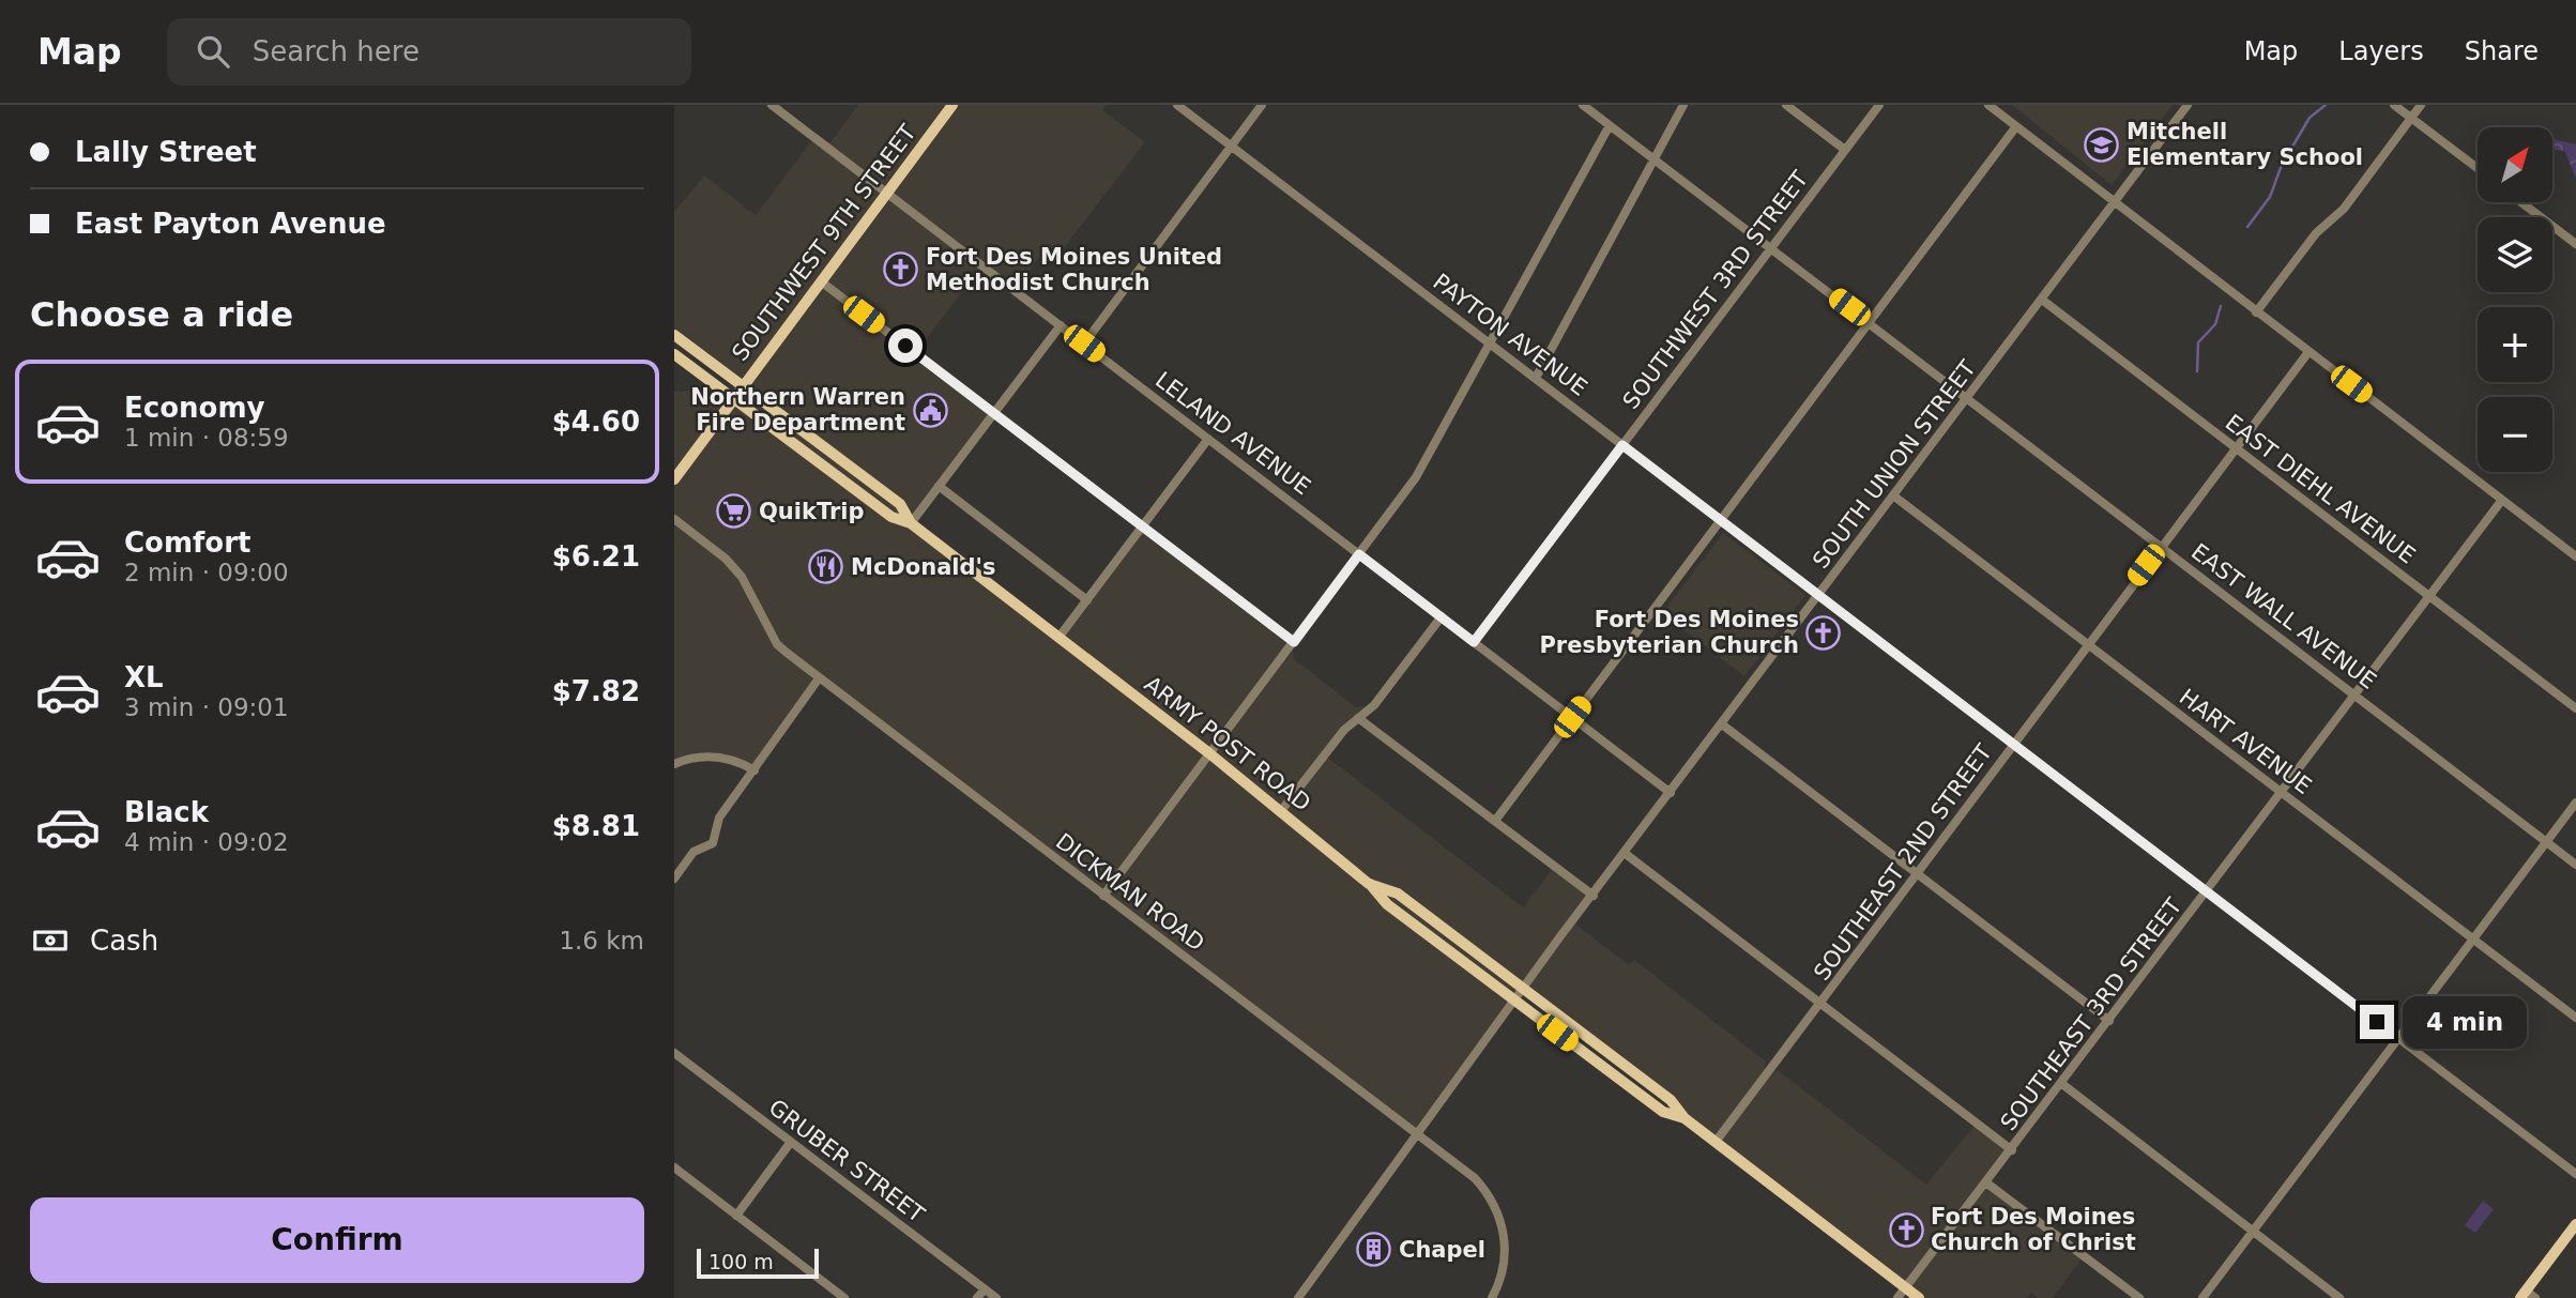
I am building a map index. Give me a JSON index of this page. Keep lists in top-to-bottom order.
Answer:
{
  "streets": {
    "main road": ["SOUTHWEST 9TH STREET", "ARMY POST ROAD"],
    "street": [
      "SOUTHWEST 3RD STREET",
      "PAYTON AVENUE",
      "LELAND AVENUE",
      "SOUTH UNION STREET",
      "EAST DIEHL AVENUE",
      "EAST WALL AVENUE",
      "HART AVENUE",
      "SOUTHEAST 2ND STREET",
      "DICKMAN ROAD",
      "SOUTHEAST 3RD STREET",
      "GRUBER STREET"
    ]
  },
  "crossings": [
    ["SOUTHWEST 9TH STREET", "LELAND AVENUE"],
    ["SOUTHWEST 9TH STREET", "ARMY POST ROAD"],
    ["SOUTHWEST 3RD STREET", "PAYTON AVENUE"],
    ["SOUTHWEST 3RD STREET", "LELAND AVENUE"],
    ["SOUTHWEST 3RD STREET", "EAST WALL AVENUE"],
    ["PAYTON AVENUE", "SOUTH UNION STREET"],
    ["PAYTON AVENUE", "SOUTHEAST 2ND STREET"],
    ["PAYTON AVENUE", "SOUTHEAST 3RD STREET"],
    ["LELAND AVENUE", "SOUTH UNION STREET"],
    ["SOUTH UNION STREET", "EAST DIEHL AVENUE"],
    ["SOUTH UNION STREET", "EAST WALL AVENUE"],
    ["SOUTH UNION STREET", "HART AVENUE"],
    ["SOUTH UNION STREET", "ARMY POST ROAD"],
    ["SOUTH UNION STREET", "DICKMAN ROAD"],
    ["EAST DIEHL AVENUE", "SOUTHEAST 2ND STREET"],
    ["EAST DIEHL AVENUE", "SOUTHEAST 3RD STREET"],
    ["EAST WALL AVENUE", "SOUTHEAST 2ND STREET"],
    ["EAST WALL AVENUE", "SOUTHEAST 3RD STREET"],
    ["HART AVENUE", "SOUTHEAST 2ND STREET"],
    ["HART AVENUE", "SOUTHEAST 3RD STREET"]
  ],
  "places": {
    "school or university": ["Mitchell Elementary School"],
    "church": ["Fort Des Moines United Methodist Church", "Fort Des Moines Presbyterian Church", "Fort Des Moines Church of Christ"],
    "public building": ["Northern Warren Fire Department"],
    "supermarket": ["QuikTrip"],
    "restaurant": ["McDonald's"],
    "building": ["Chapel"]
  },
  "scale_bar": "100 m",
  "north": "top right",
  "page": {
    "header": "Map",
    "search": "Search here",
    "nav": ["Map", "Layers", "Share"],
    "banner": ["Lally Street", "East Payton Avenue"],
    "map_buttons": ["+", "−"],
    "heading": "Choose a ride",
    "list": [
      {
        "name": "Economy",
        "note": "1 min · 08:59",
        "value": "$4.60"
      },
      {
        "name": "Comfort",
        "note": "2 min · 09:00",
        "value": "$6.21"
      },
      {
        "name": "XL",
        "note": "3 min · 09:01",
        "value": "$7.82"
      },
      {
        "name": "Black",
        "note": "4 min · 09:02",
        "value": "$8.81"
      }
    ],
    "pay": ["Cash", "1.6 km"],
    "bubble": "4 min",
    "buttons": "Confirm",
    "scale": "100 m"
  }
}
